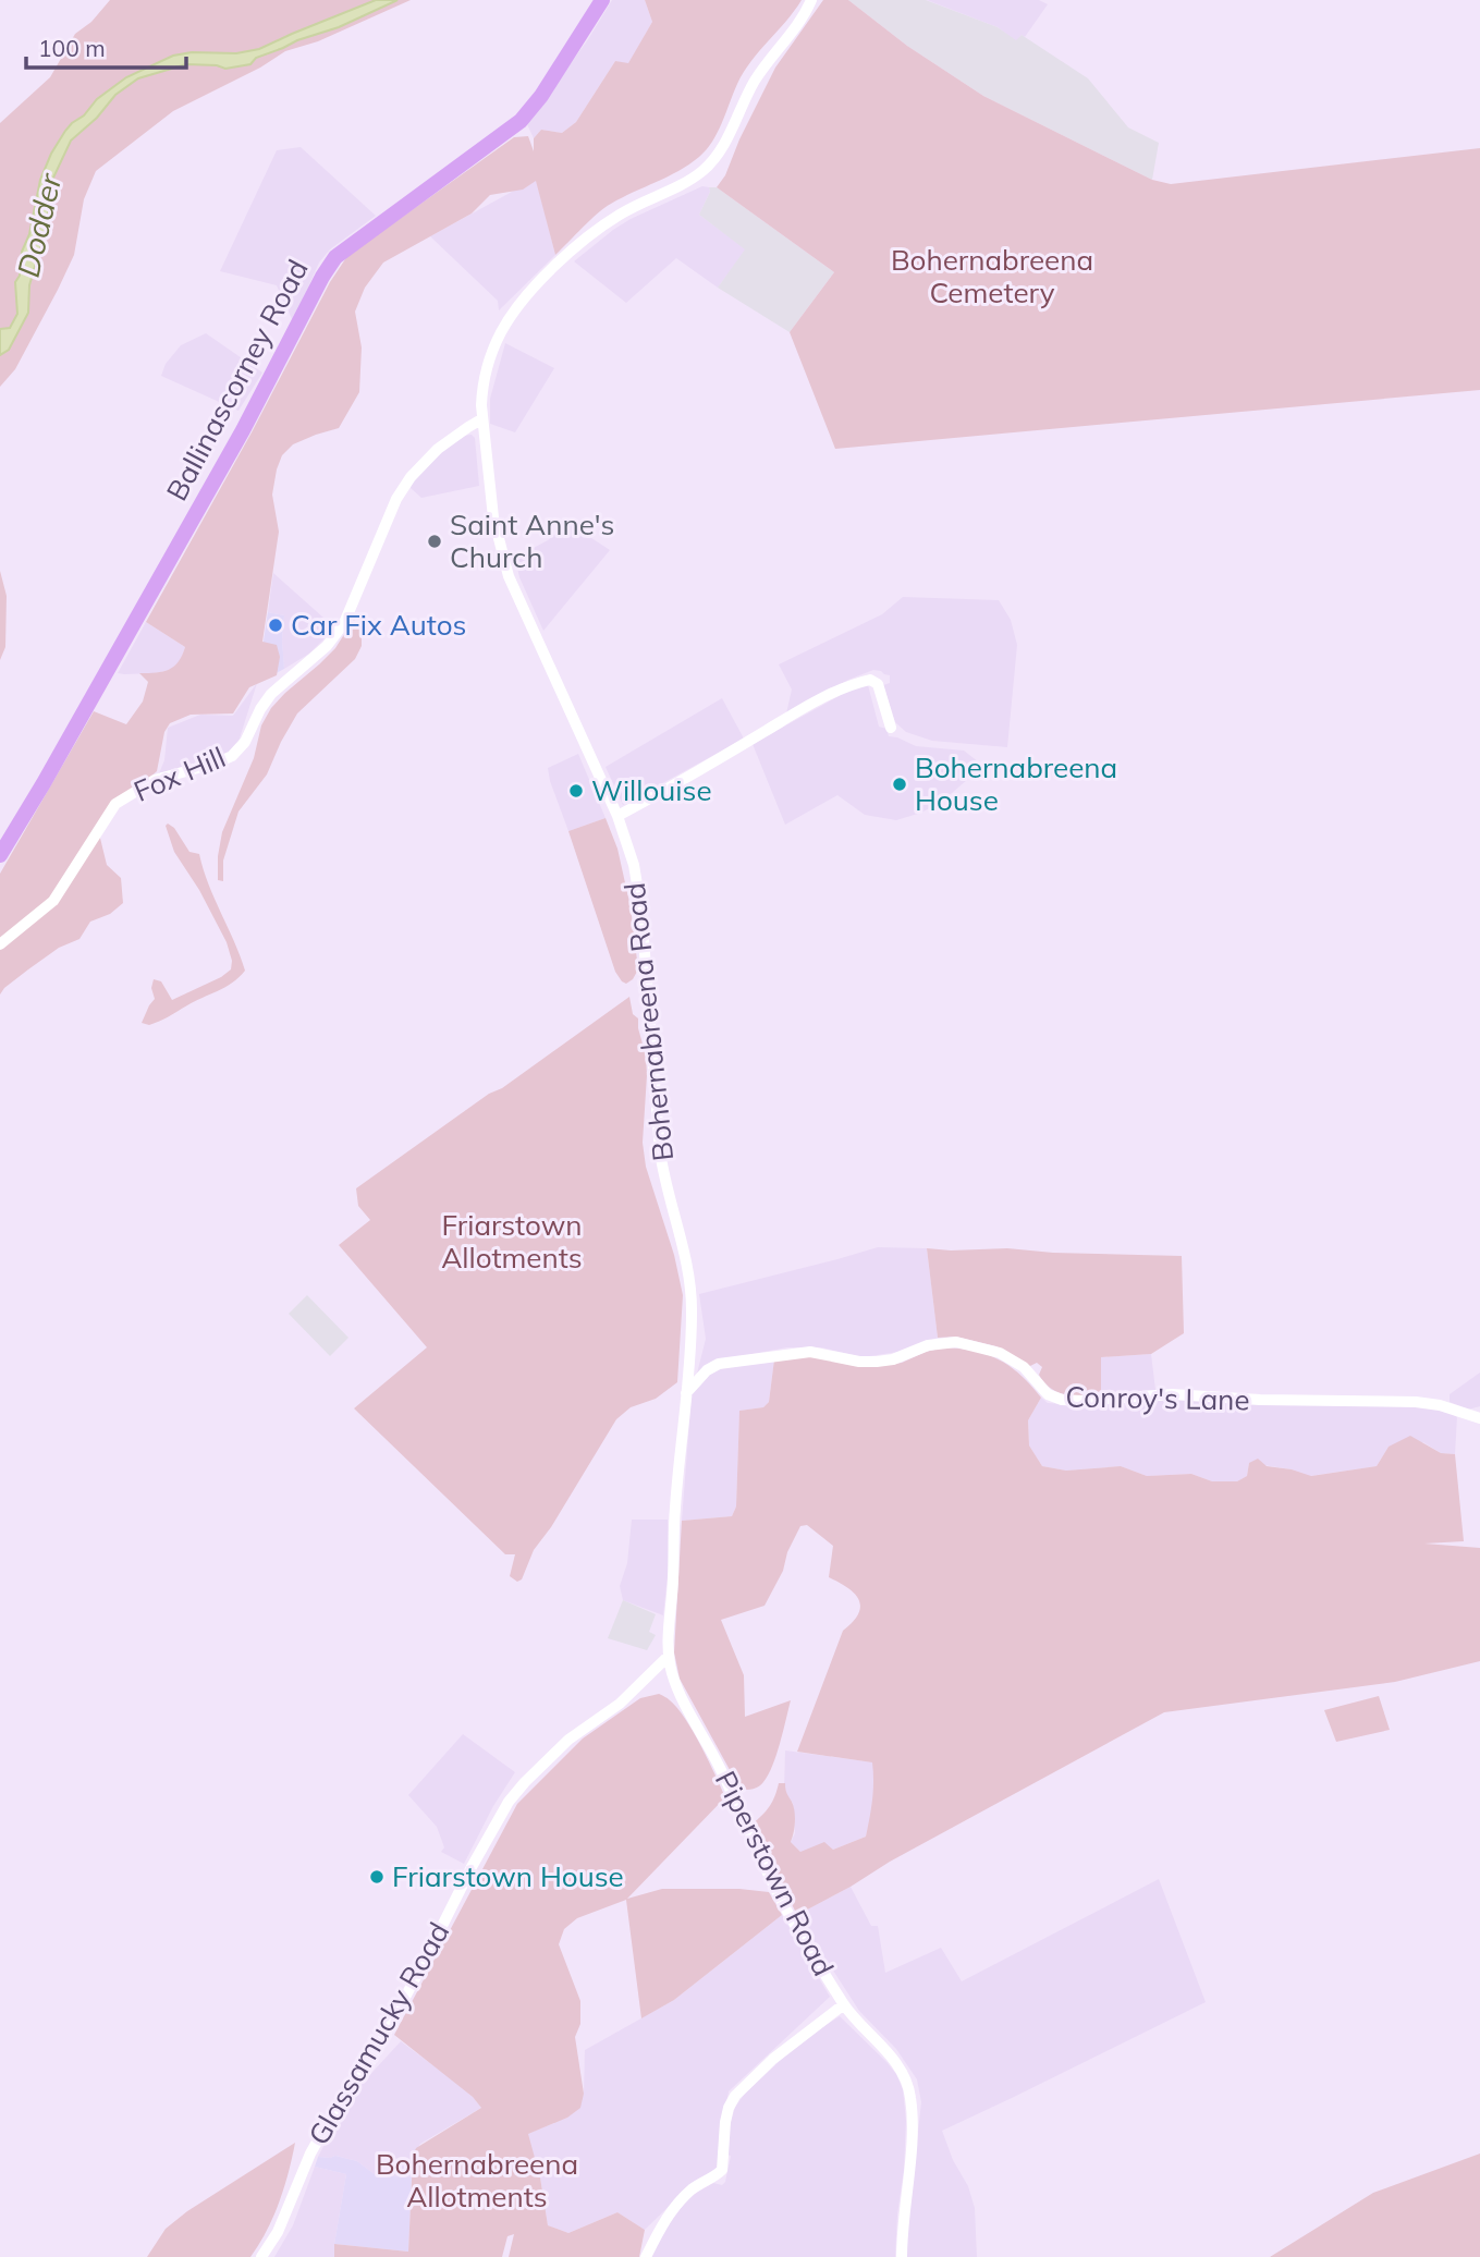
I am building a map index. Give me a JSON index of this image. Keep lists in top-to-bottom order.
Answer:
{
  "streets": {
    "main road": ["Ballinascorney Road"],
    "street": [
      "Fox Hill",
      "Bohernabreena Road",
      "Conroy's Lane",
      "Piperstown Road",
      "Glassamucky Road"
    ]
  },
  "crossings": [
    ["Fox Hill", "Bohernabreena Road"],
    ["Bohernabreena Road", "Conroy's Lane"],
    ["Bohernabreena Road", "Piperstown Road"],
    ["Bohernabreena Road", "Glassamucky Road"],
    ["Piperstown Road", "Glassamucky Road"]
  ],
  "water": ["Dodder"],
  "parks": ["Bohernabreena Cemetery", "Friarstown Allotments", "Bohernabreena Allotments"],
  "places": [
    "Saint Anne's Church",
    "Car Fix Autos",
    "Bohernabreena House",
    "Willouise",
    "Friarstown House"
  ],
  "scale_bar": "100 m"
}
